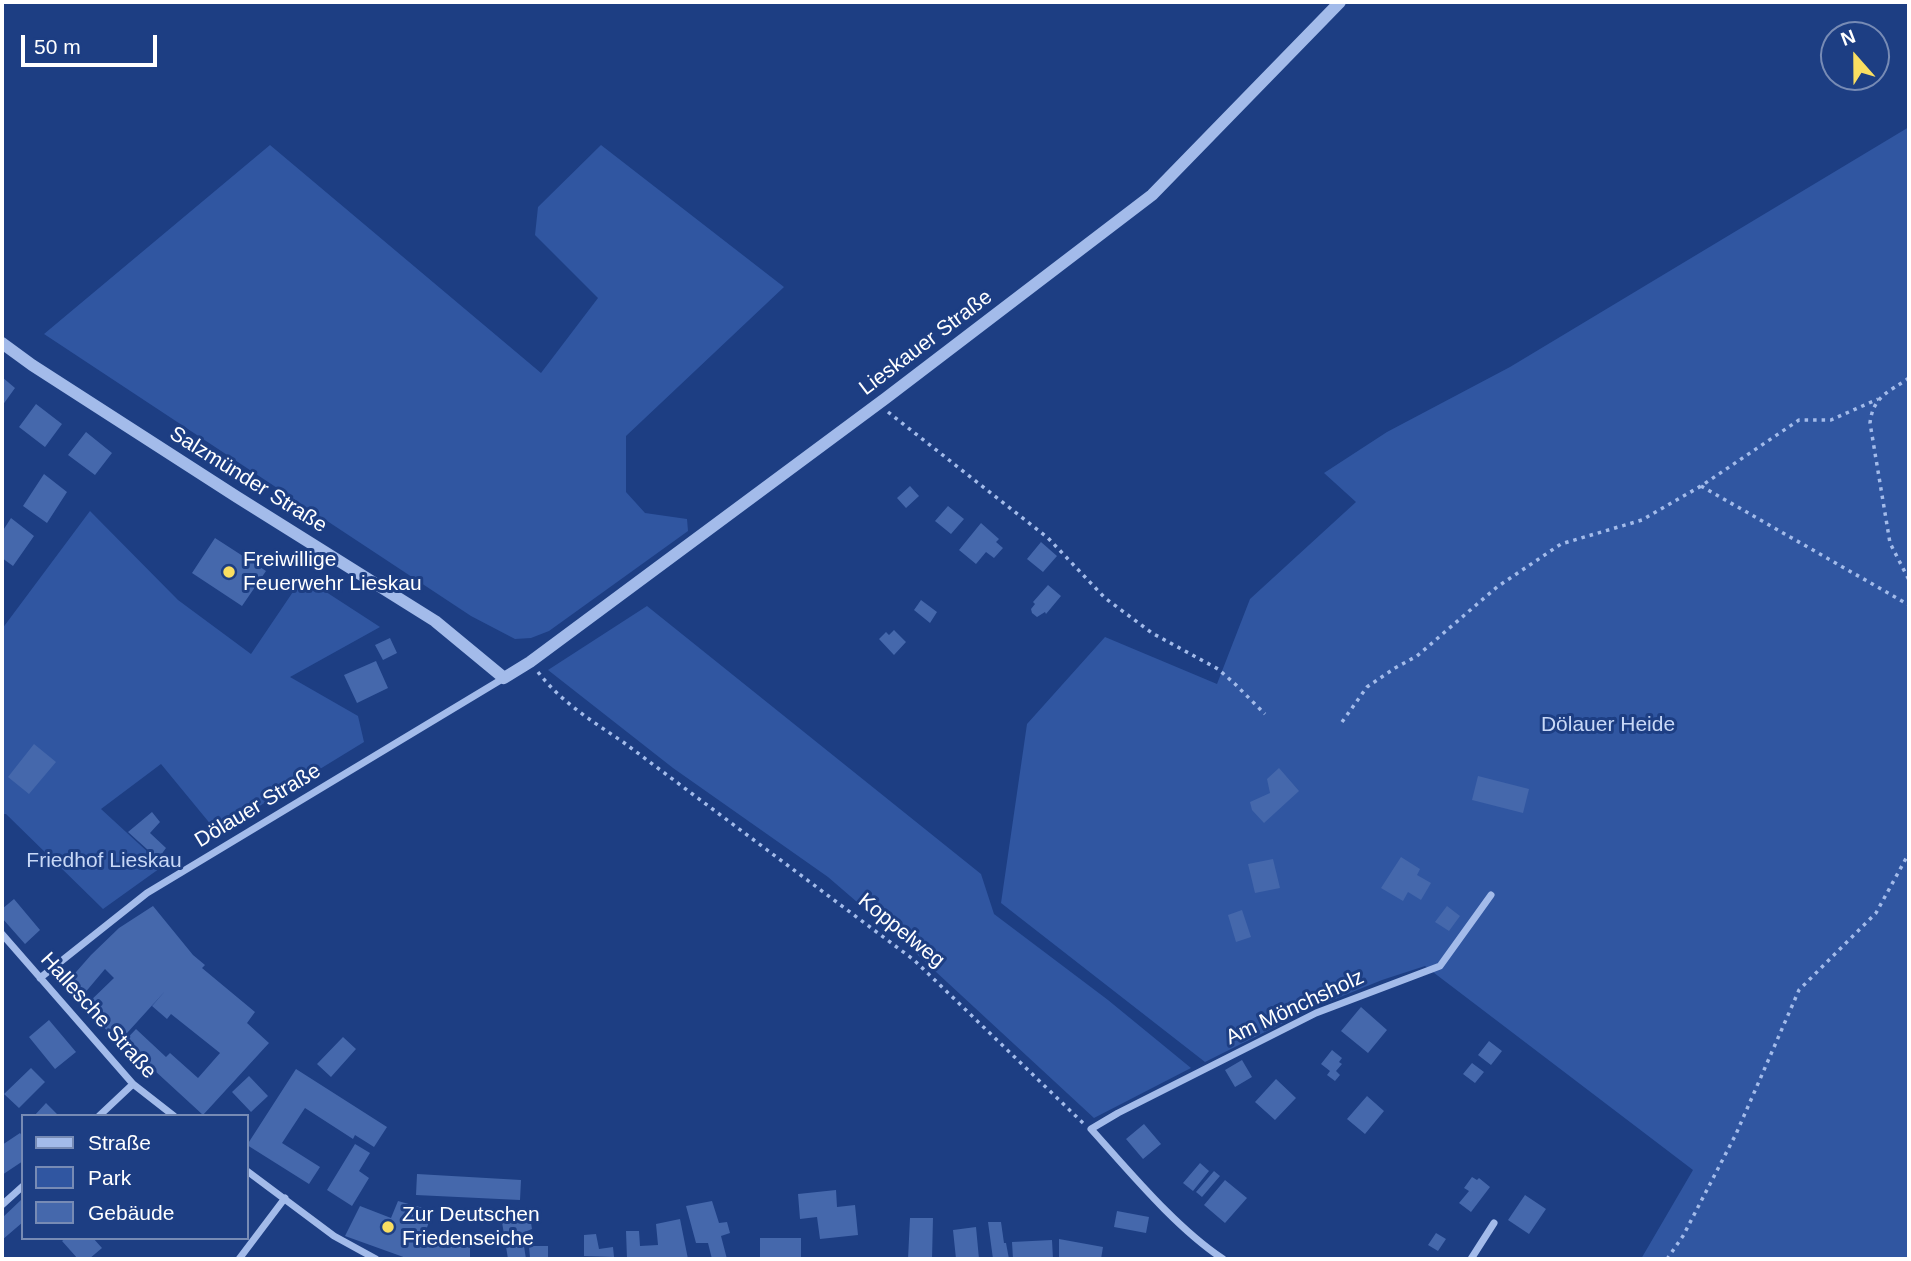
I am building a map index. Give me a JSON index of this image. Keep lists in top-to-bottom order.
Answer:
{
  "streets": {
    "street": [
      "Lieskauer Straße",
      "Salzmünder Straße",
      "Dölauer Straße",
      "Am Mönchsholz",
      "Hallesche Straße"
    ],
    "path": ["Koppelweg"]
  },
  "crossings": [
    ["Lieskauer Straße", "Salzmünder Straße"],
    ["Lieskauer Straße", "Dölauer Straße"],
    ["Lieskauer Straße", "Koppelweg"],
    ["Salzmünder Straße", "Dölauer Straße"],
    ["Dölauer Straße", "Hallesche Straße"],
    ["Koppelweg", "Am Mönchsholz"]
  ],
  "parks": ["Dölauer Heide", "Friedhof Lieskau"],
  "places": ["Freiwillige Feuerwehr Lieskau", "Zur Deutschen Friedenseiche"],
  "legend": ["Straße", "Park", "Gebäude"],
  "scale_bar": "50 m",
  "north": "top"
}
